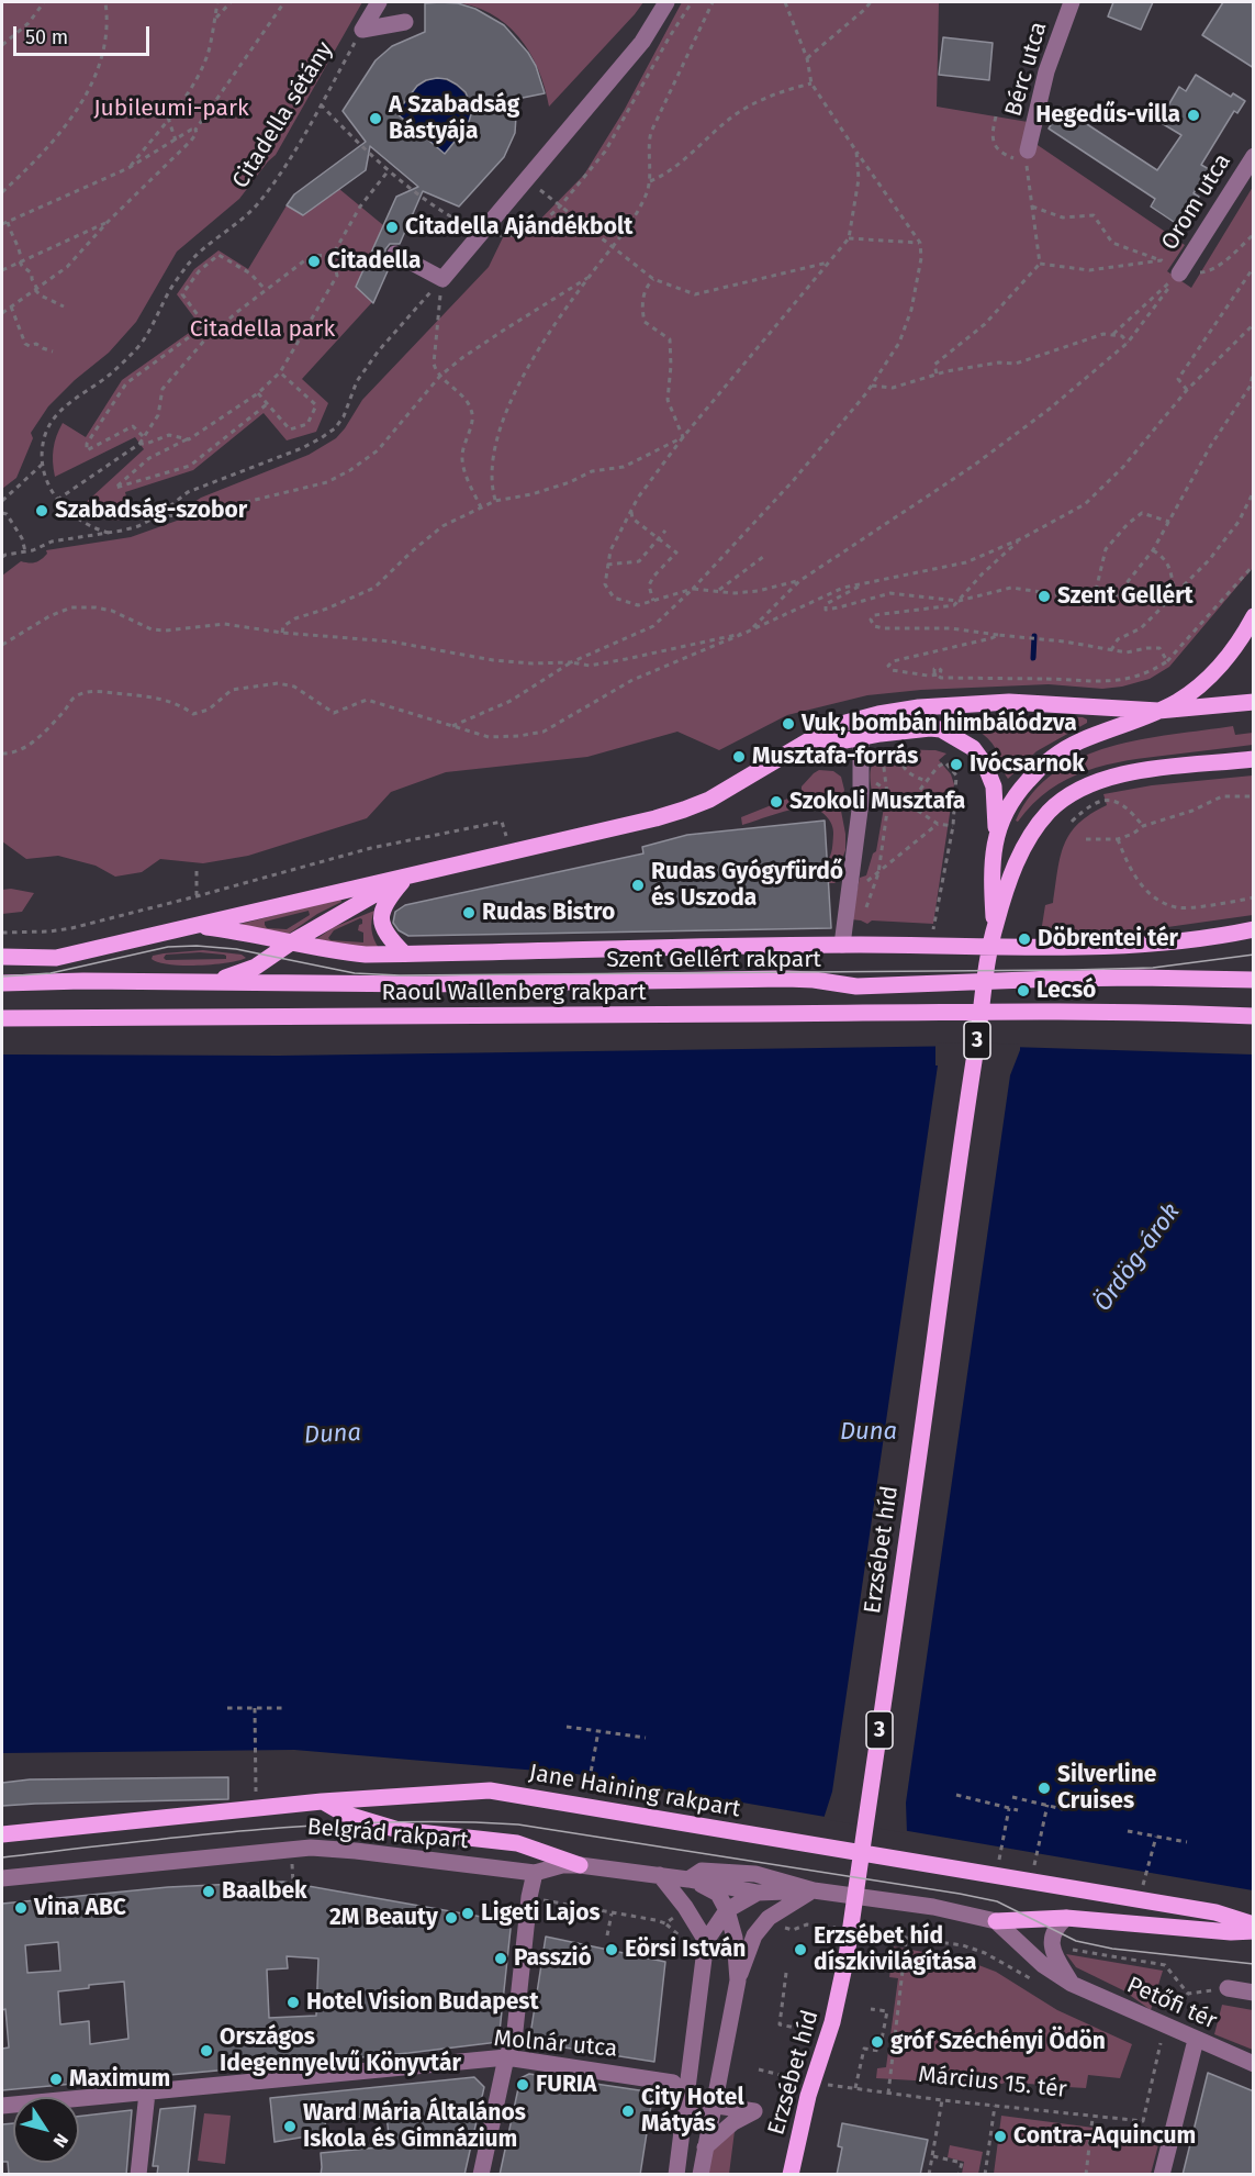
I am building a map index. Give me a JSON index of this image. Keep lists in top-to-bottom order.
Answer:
{
  "streets": {
    "main road": [
      "Szent Gellért rakpart",
      "Raoul Wallenberg rakpart",
      "3",
      "Erzsébet híd",
      "Jane Haining rakpart"
    ],
    "street": [
      "Bérc utca",
      "Citadella sétány",
      "Orom utca",
      "Belgrád rakpart",
      "Petőfi tér",
      "Molnár utca"
    ],
    "path": ["Március 15. tér"]
  },
  "crossings": [
    ["Szent Gellért rakpart", "3"],
    ["3", "Erzsébet híd"],
    ["Belgrád rakpart", "Petőfi tér"]
  ],
  "water": ["Ördög-árok", "Duna"],
  "parks": ["Jubileumi-park", "Citadella park"],
  "places": [
    "Hegedűs-villa",
    "A Szabadság Bástyája",
    "Citadella Ajándékbolt",
    "Citadella",
    "Szabadság-szobor",
    "Szent Gellért",
    "Vuk, bombán himbálódzva",
    "Musztafa-forrás",
    "Ivócsarnok",
    "Szokoli Musztafa",
    "Rudas Gyógyfürdő és Uszoda",
    "Rudas Bistro",
    "Döbrentei tér",
    "Lecsó",
    "Silverline Cruises",
    "Baalbek",
    "Vina ABC",
    "Ligeti Lajos",
    "2M Beauty",
    "Eörsi István",
    "Erzsébet híd díszkivilágítása",
    "Passzió",
    "Hotel Vision Budapest",
    "gróf Széchényi Ödön",
    "Országos Idegennyelvű Könyvtár",
    "Maximum",
    "FURIA",
    "City Hotel Mátyás",
    "Ward Mária Általános Iskola és Gimnázium",
    "Contra-Aquincum"
  ],
  "scale_bar": "50 m",
  "north": "bottom right"
}
